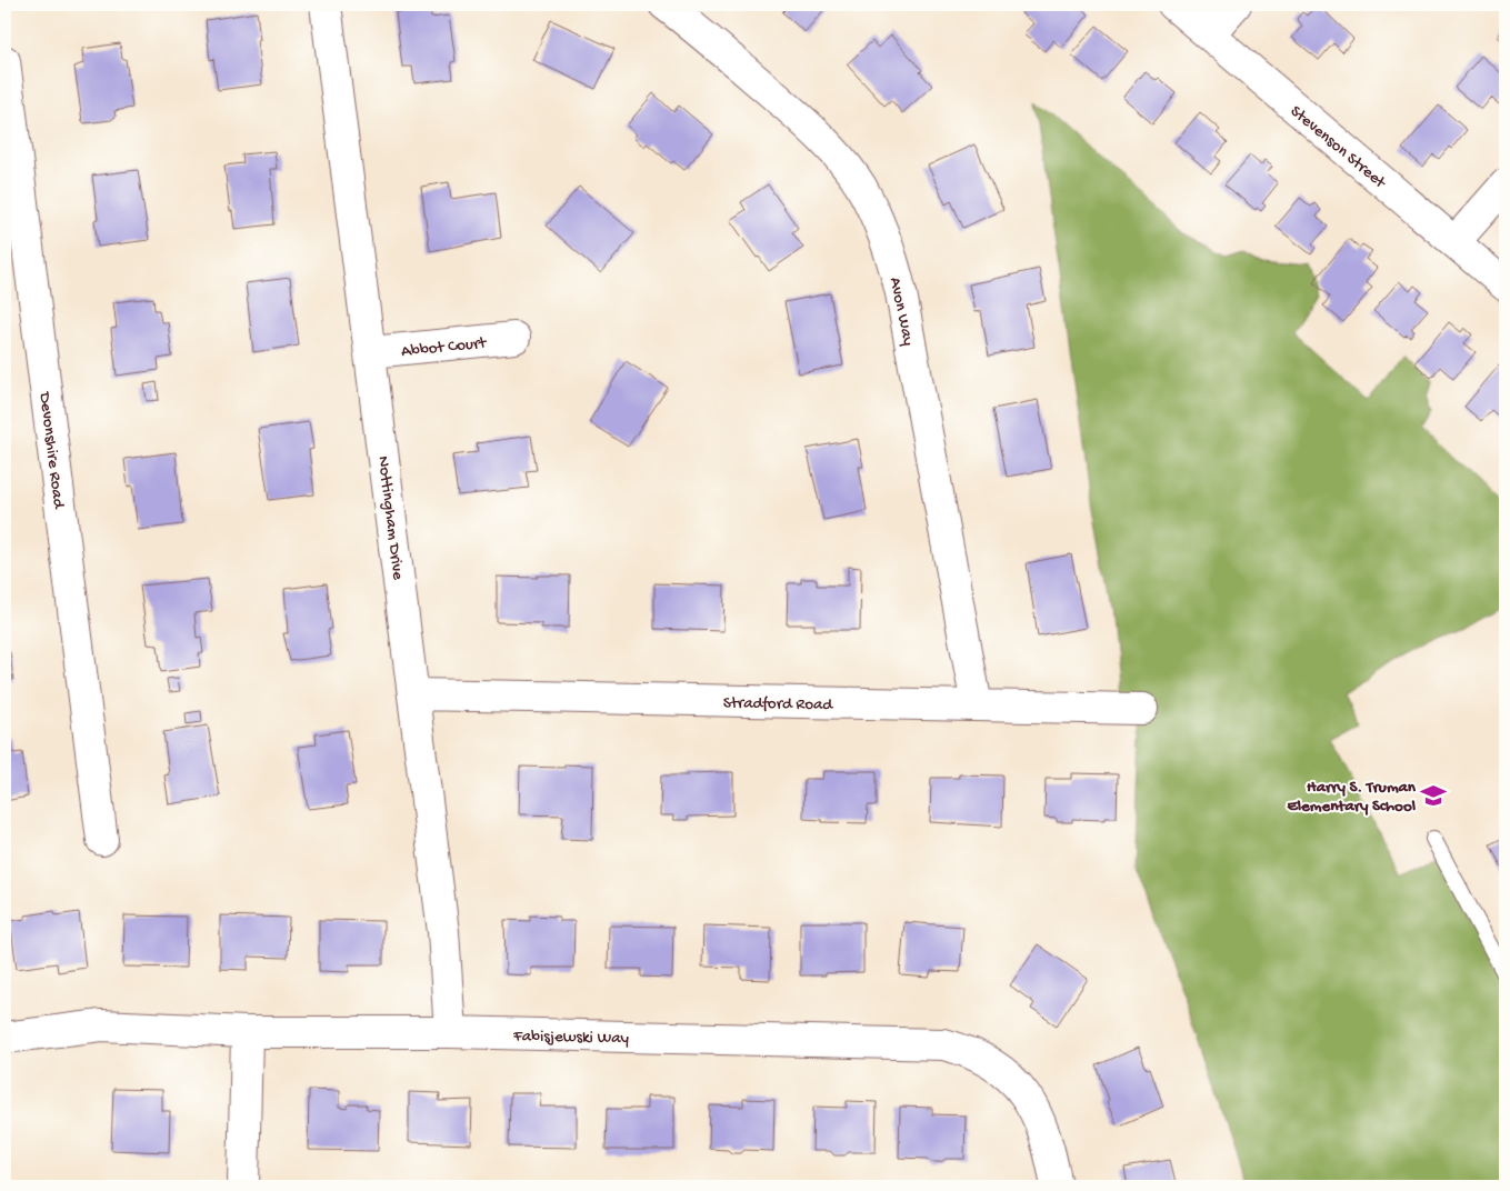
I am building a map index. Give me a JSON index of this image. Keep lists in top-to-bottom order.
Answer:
{
  "streets": {
    "street": [
      "Stevenson Street",
      "Avon Way",
      "Abbot Court",
      "Devonshire Road",
      "Nottingham Drive",
      "Stradford Road",
      "Fabisjewski Way"
    ]
  },
  "crossings": [
    ["Avon Way", "Stradford Road"],
    ["Abbot Court", "Nottingham Drive"],
    ["Nottingham Drive", "Stradford Road"],
    ["Nottingham Drive", "Fabisjewski Way"]
  ],
  "places": {
    "school or university": ["Harry S. Truman Elementary School"]
  }
}
